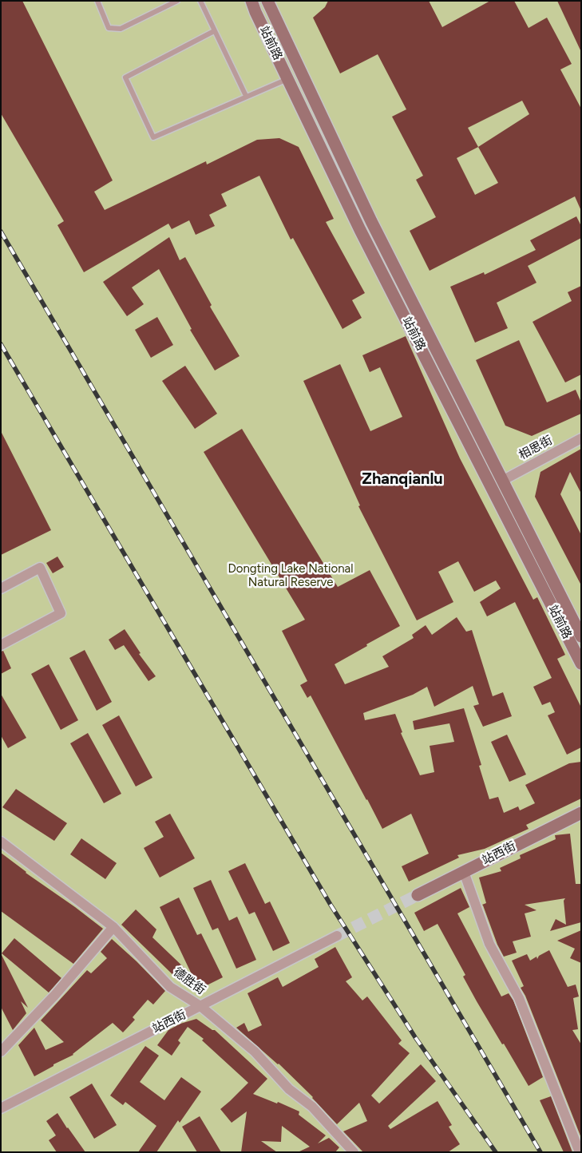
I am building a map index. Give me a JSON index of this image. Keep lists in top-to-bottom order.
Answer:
{
  "streets": {
    "main road": ["站前路", "站西街"],
    "street": ["相思街", "德胜街"]
  },
  "crossings": [
    ["站前路", "相思街"],
    ["站西街", "德胜街"]
  ],
  "districts": ["Zhanqianlu"],
  "parks": ["Dongting Lake National Natural Reserve"]
}
